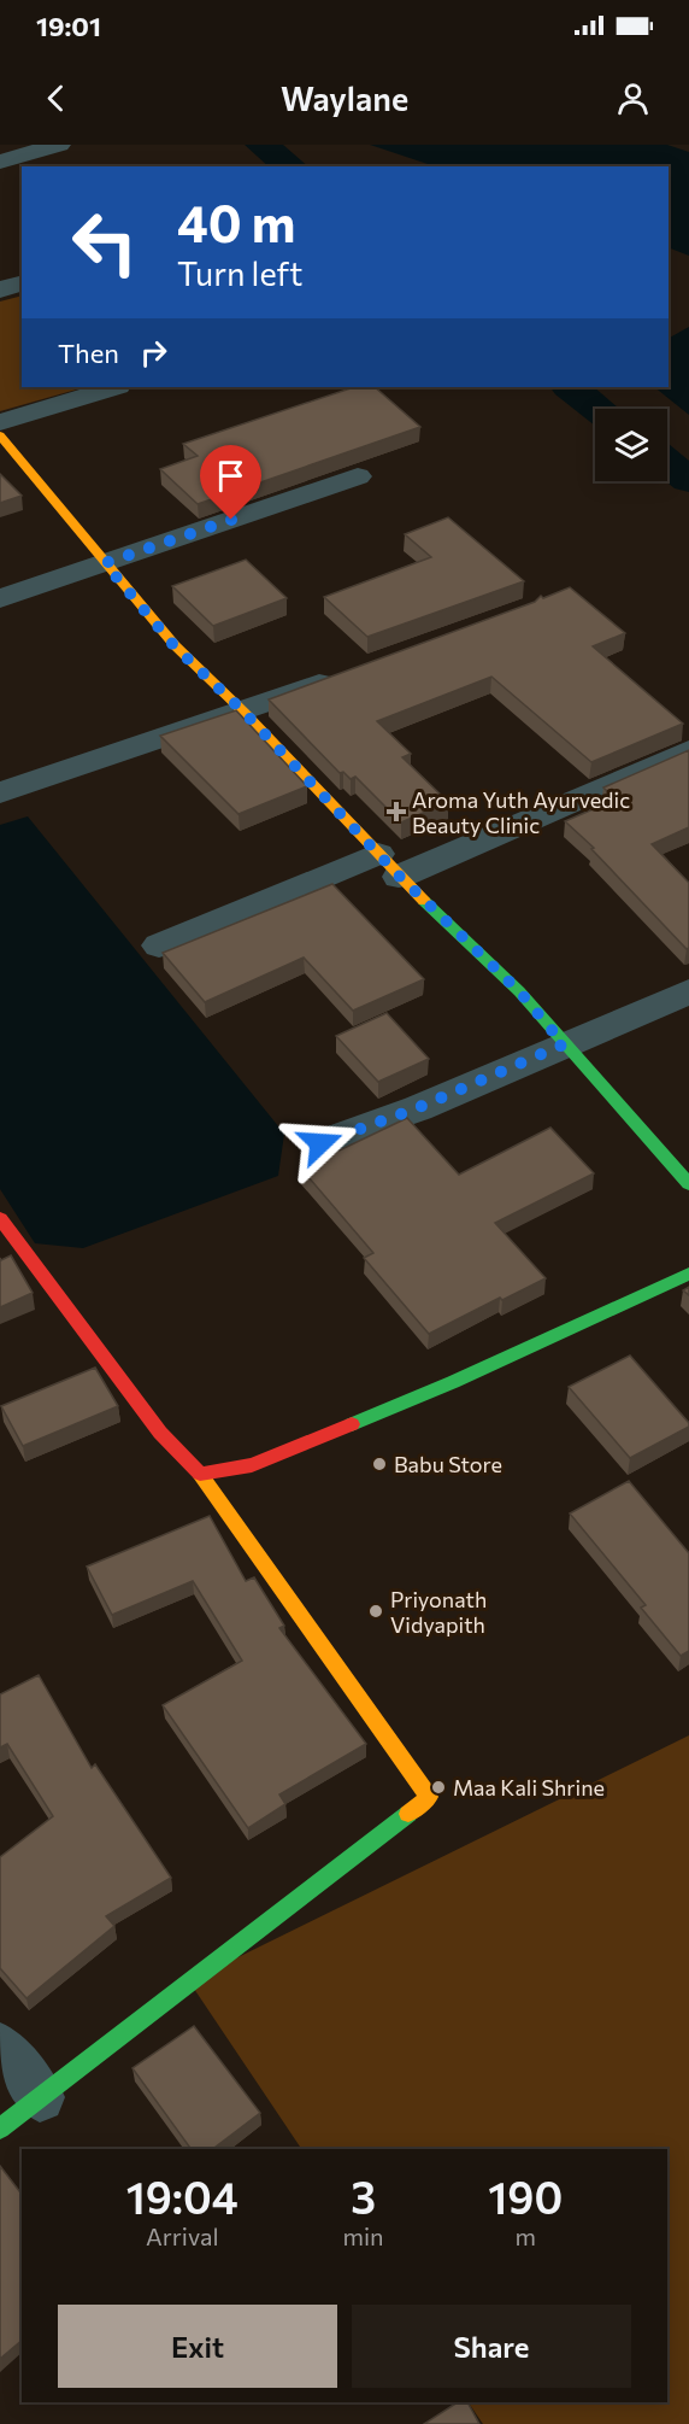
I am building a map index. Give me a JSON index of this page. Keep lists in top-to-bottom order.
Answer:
{
  "places": {
    "health": ["Aroma Yuth Ayurvedic Beauty Clinic"],
    "other": ["Babu Store", "Priyonath Vidyapith", "Maa Kali Shrine"]
  },
  "page": {
    "status": "19:01",
    "header": "Waylane",
    "turn": ["40 m", "Turn left"],
    "then": "Then",
    "eta": [
      "19:04",
      "Arrival",
      "3",
      "min",
      "190",
      "m"
    ],
    "buttons": ["Exit", "Share"]
  }
}
